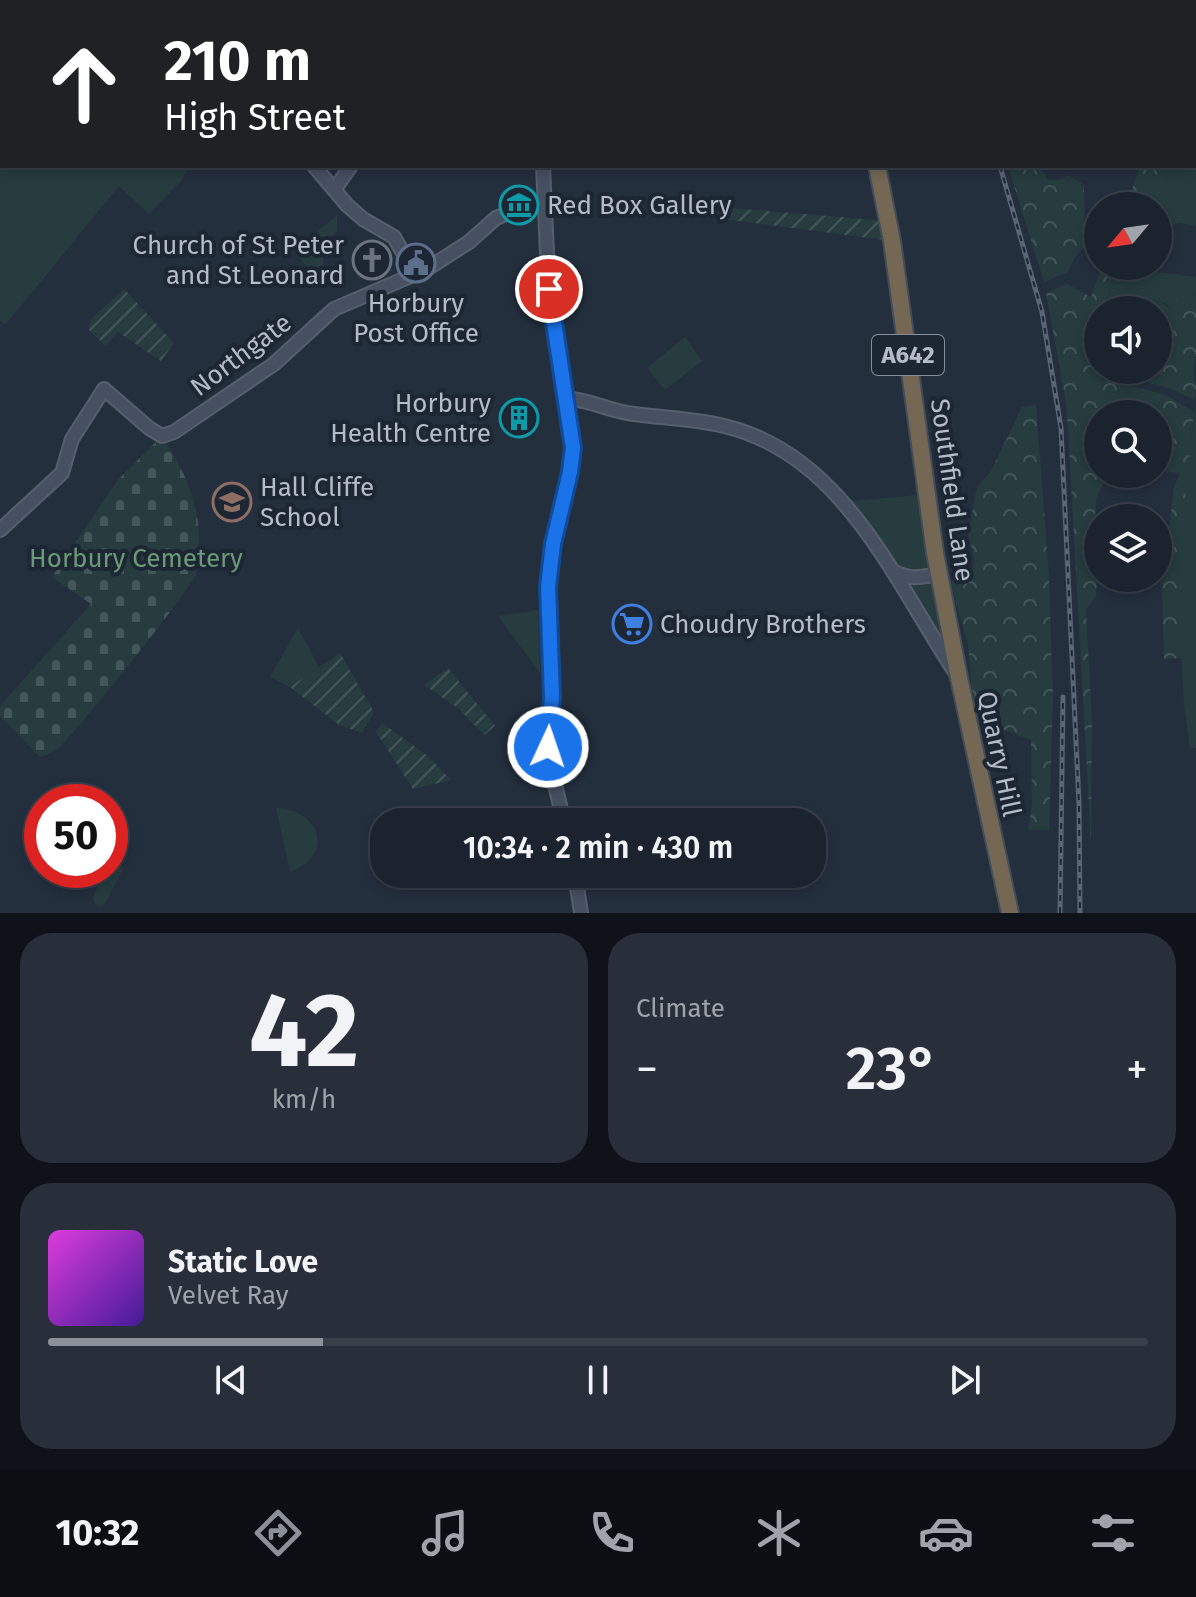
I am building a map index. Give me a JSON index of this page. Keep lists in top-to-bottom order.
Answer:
{
  "streets": {
    "highway": ["A642", "Southfield Lane", "Quarry Hill"],
    "main road": ["Northgate"]
  },
  "crossings": [
    ["Southfield Lane", "Quarry Hill"]
  ],
  "parks": ["Horbury Cemetery"],
  "places": {
    "museum": ["Red Box Gallery"],
    "church": ["Church of St Peter and St Leonard"],
    "public building": ["Horbury Post Office"],
    "building": ["Horbury Health Centre"],
    "school or university": ["Hall Cliffe School"],
    "supermarket": ["Choudry Brothers"]
  },
  "north": "bottom left",
  "page": {
    "turn": ["210 m", "High Street"],
    "limit": "50",
    "trip": "10:34 · 2 min · 430 m",
    "tile": [
      ["42", "km/h"],
      "Climate"
    ],
    "heat": ["−", "23°", "+"],
    "song": ["Static Love", "Velvet Ray"],
    "tabs": "10:32"
  }
}
